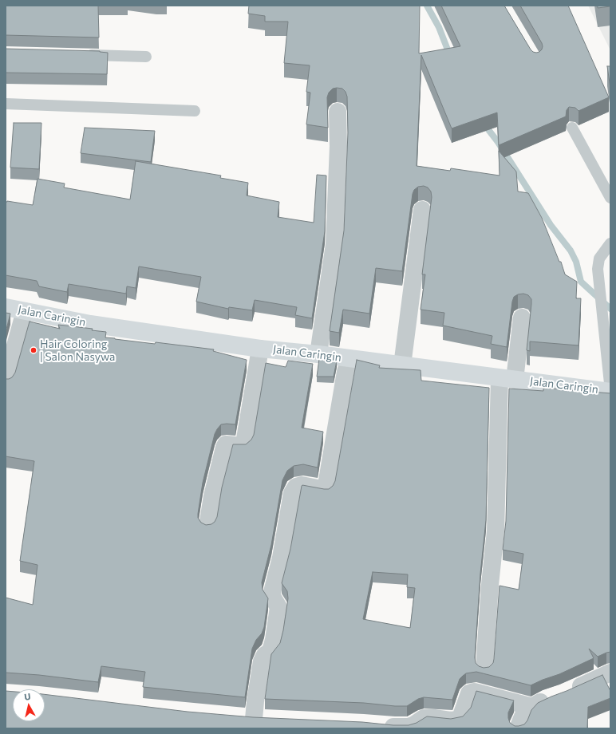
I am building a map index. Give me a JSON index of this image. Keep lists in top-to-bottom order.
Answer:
{
  "streets": {
    "main road": ["Jalan Caringin"]
  },
  "places": ["Hair Coloring | Salon Nasywa"],
  "north": "top"
}
